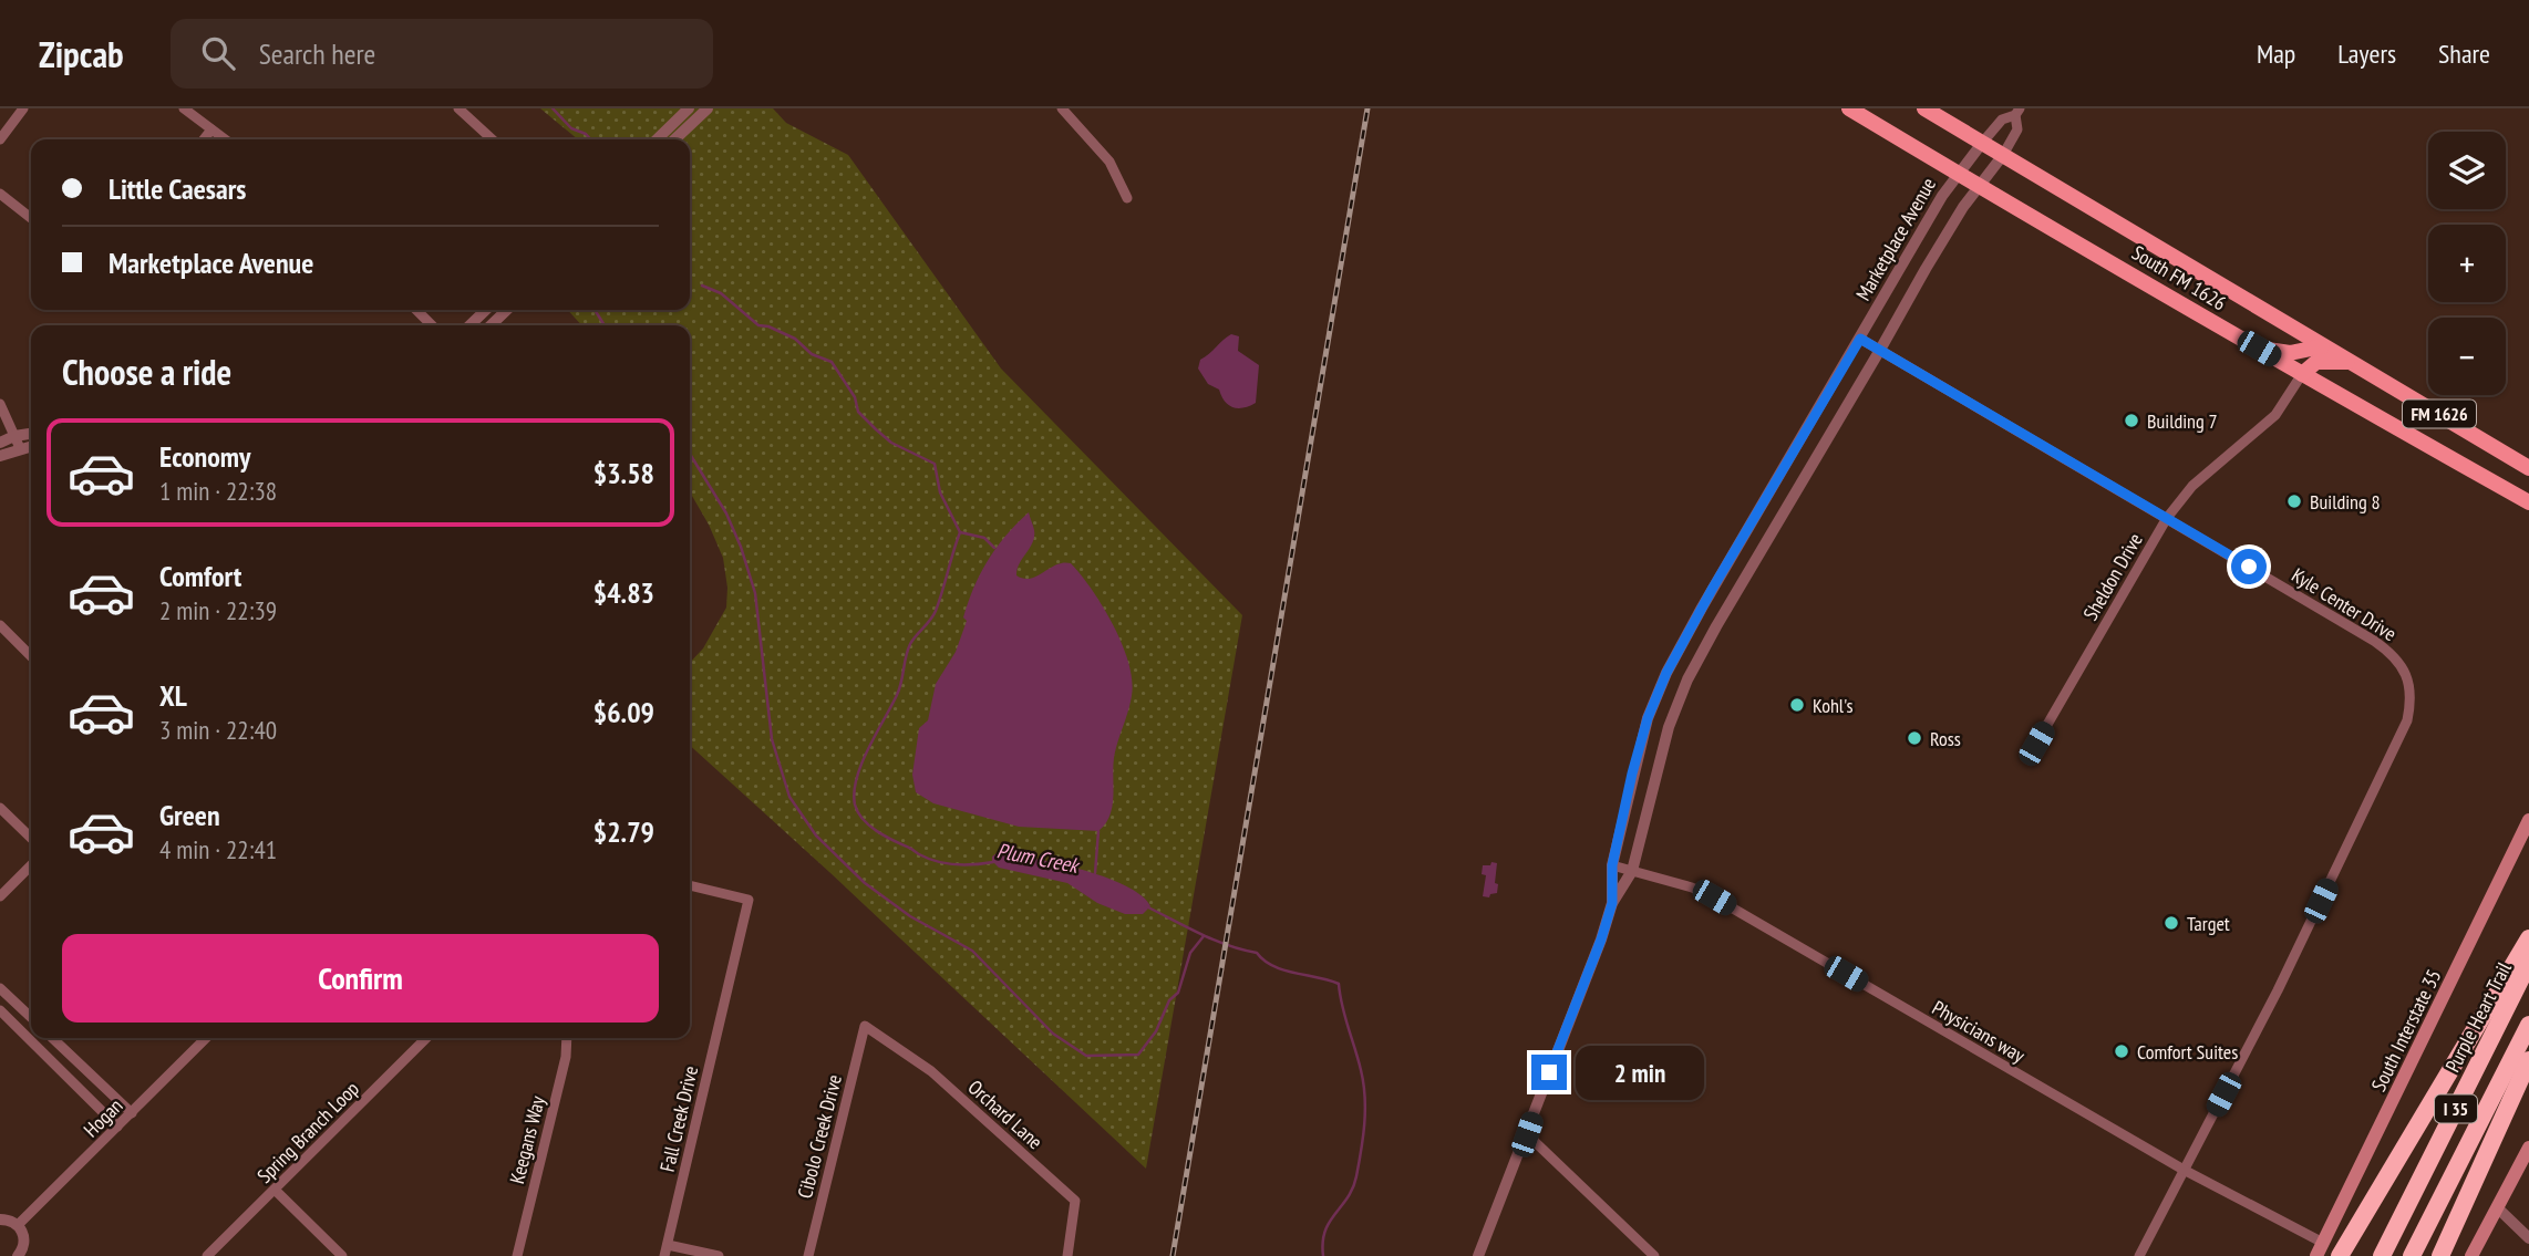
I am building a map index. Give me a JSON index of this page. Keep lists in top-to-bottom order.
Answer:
{
  "streets": {
    "highway": ["Purple Heart Trail", "I 35"],
    "main road": ["South FM 1626", "FM 1626", "South Interstate 35"],
    "street": [
      "Marketplace Avenue",
      "Sheldon Drive",
      "Kyle Center Drive",
      "Physicians way",
      "Orchard Lane",
      "Hogan",
      "Fall Creek Drive",
      "Spring Branch Loop",
      "Cibolo Creek Drive",
      "Keegans Way"
    ]
  },
  "crossings": [
    ["Marketplace Avenue", "South FM 1626"],
    ["Marketplace Avenue", "Kyle Center Drive"],
    ["Marketplace Avenue", "Physicians way"],
    ["South FM 1626", "Sheldon Drive"],
    ["Sheldon Drive", "Kyle Center Drive"],
    ["Kyle Center Drive", "Physicians way"],
    ["South Interstate 35", "Physicians way"],
    ["Orchard Lane", "Cibolo Creek Drive"]
  ],
  "water": ["Plum Creek"],
  "places": [
    "Building 7",
    "Building 8",
    "Kohl's",
    "Ross",
    "Target",
    "Comfort Suites"
  ],
  "page": {
    "header": "Zipcab",
    "search": "Search here",
    "nav": ["Map", "Layers", "Share"],
    "map_buttons": ["+", "−"],
    "banner": ["Little Caesars", "Marketplace Avenue"],
    "heading": "Choose a ride",
    "list": [
      {
        "name": "Economy",
        "note": "1 min · 22:38",
        "value": "$3.58"
      },
      {
        "name": "Comfort",
        "note": "2 min · 22:39",
        "value": "$4.83"
      },
      {
        "name": "XL",
        "note": "3 min · 22:40",
        "value": "$6.09"
      },
      {
        "name": "Green",
        "note": "4 min · 22:41",
        "value": "$2.79"
      }
    ],
    "buttons": "Confirm",
    "bubble": "2 min"
  }
}
